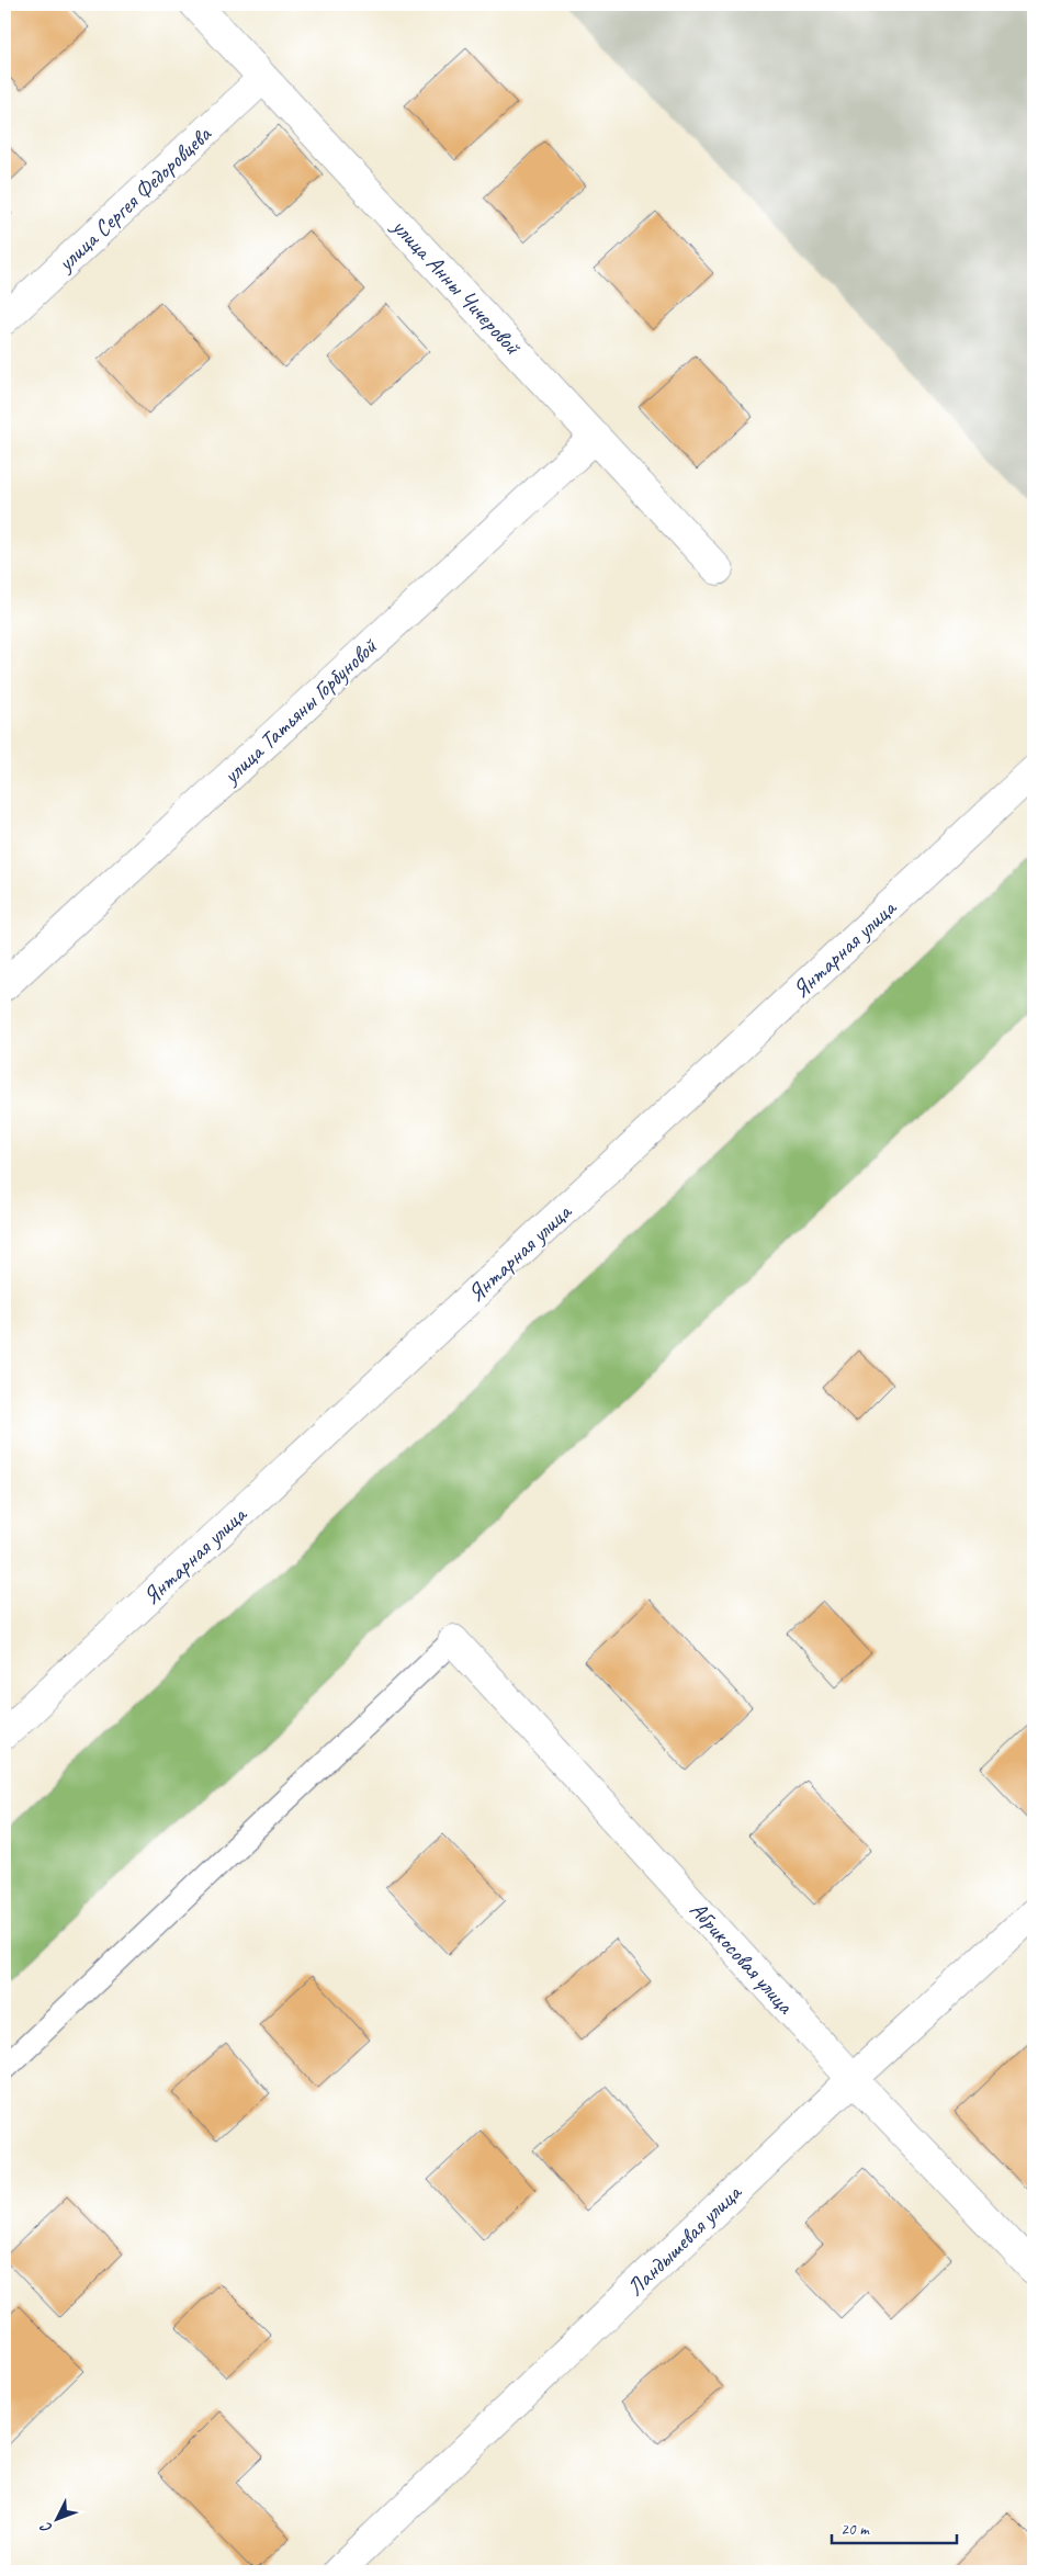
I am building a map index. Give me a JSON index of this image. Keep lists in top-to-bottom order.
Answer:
{
  "streets": {
    "street": [
      "улица Сергея Федоровцева",
      "улица Анны Чичеровой",
      "улица Татьяны Горбуновой",
      "Янтарная улица",
      "Абрикосовая улица",
      "Ландышевая улица"
    ]
  },
  "crossings": [
    ["улица Сергея Федоровцева", "улица Анны Чичеровой"],
    ["улица Анны Чичеровой", "улица Татьяны Горбуновой"],
    ["Абрикосовая улица", "Ландышевая улица"]
  ],
  "scale_bar": "20 m",
  "north": "bottom left"
}
